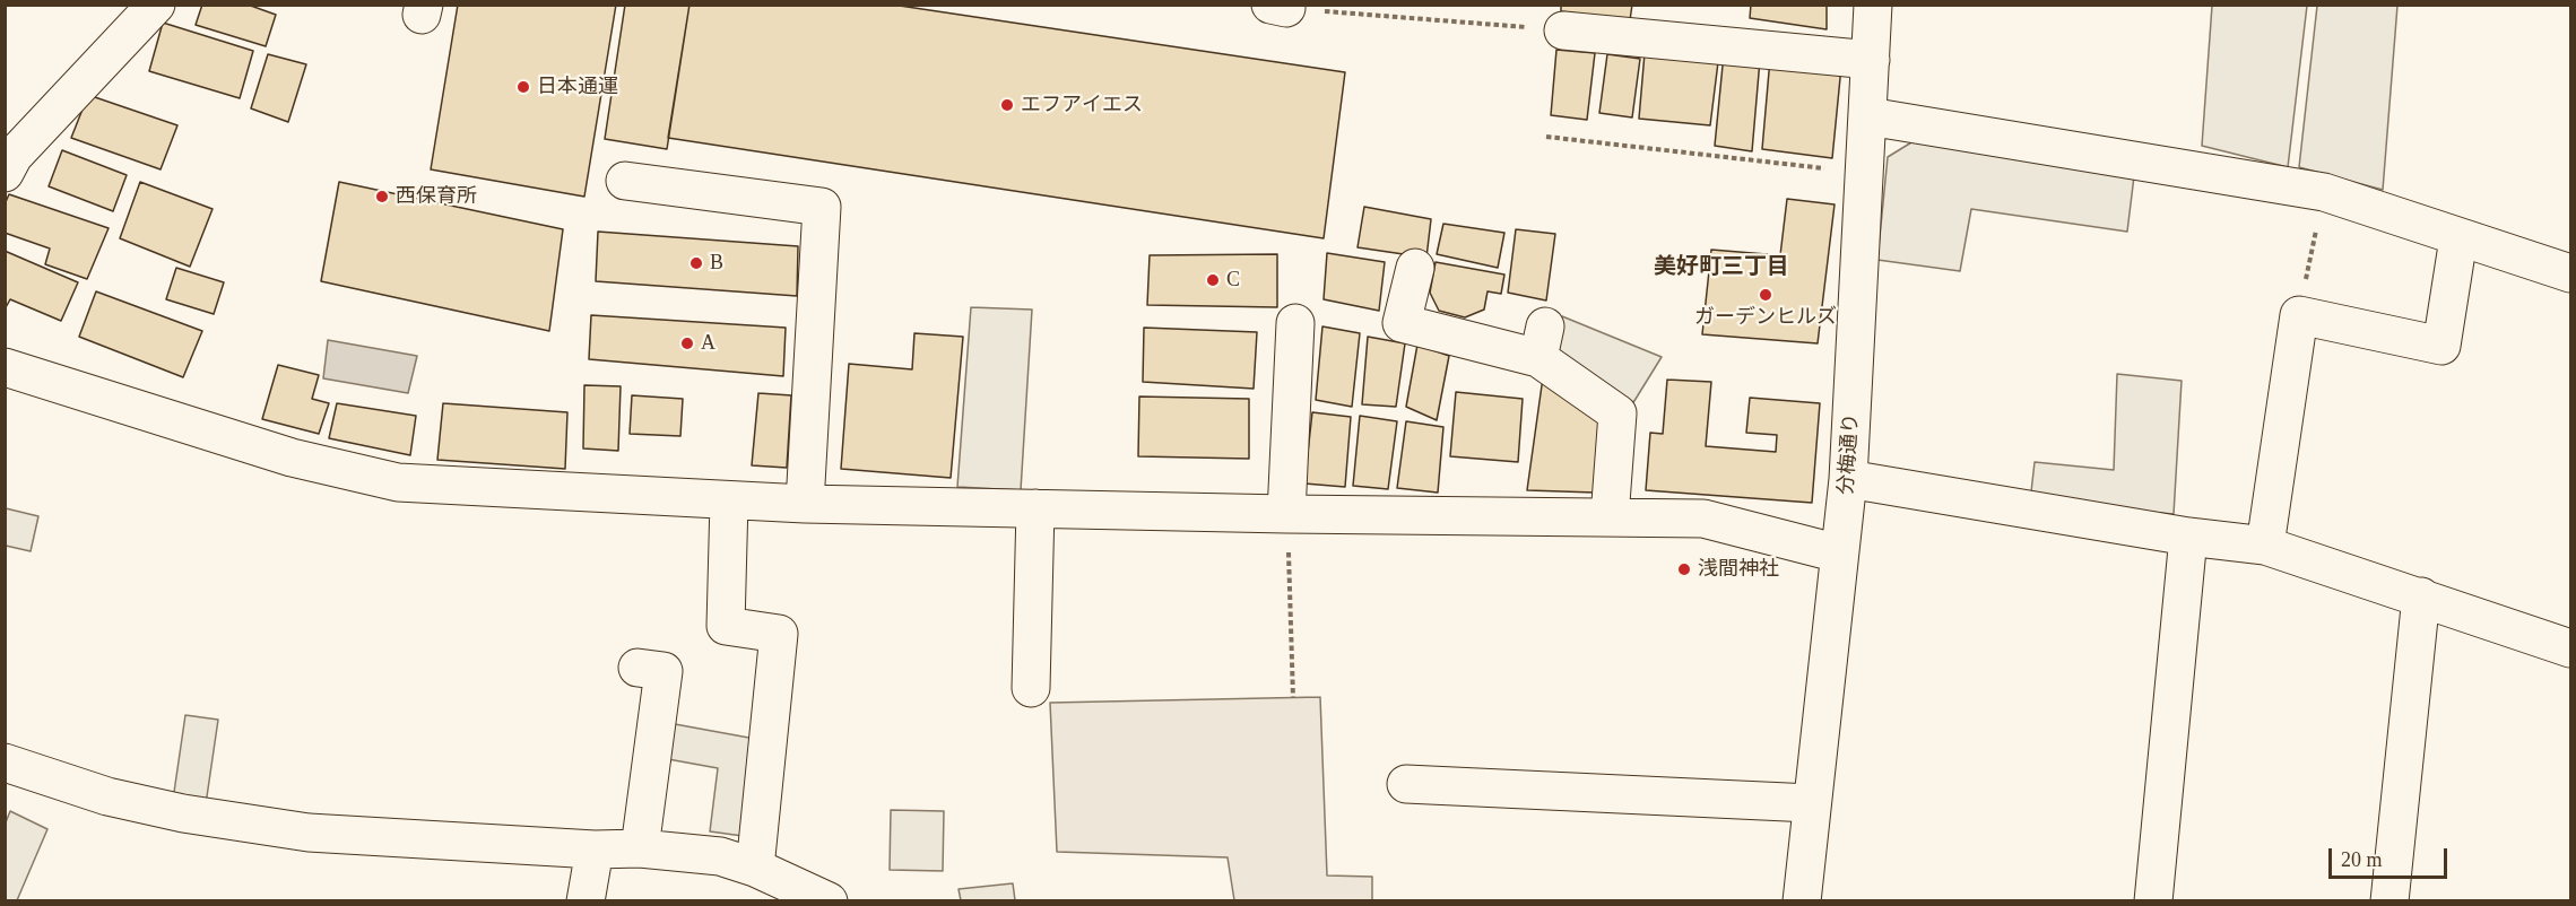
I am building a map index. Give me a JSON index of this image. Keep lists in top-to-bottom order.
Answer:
{
  "streets": {
    "street": ["分梅通り"]
  },
  "districts": ["美好町三丁目"],
  "places": [
    "日本通運",
    "エフアイエス",
    "西保育所",
    "B",
    "C",
    "ガーデンヒルズ",
    "A",
    "浅間神社"
  ],
  "scale_bar": "20 m"
}
